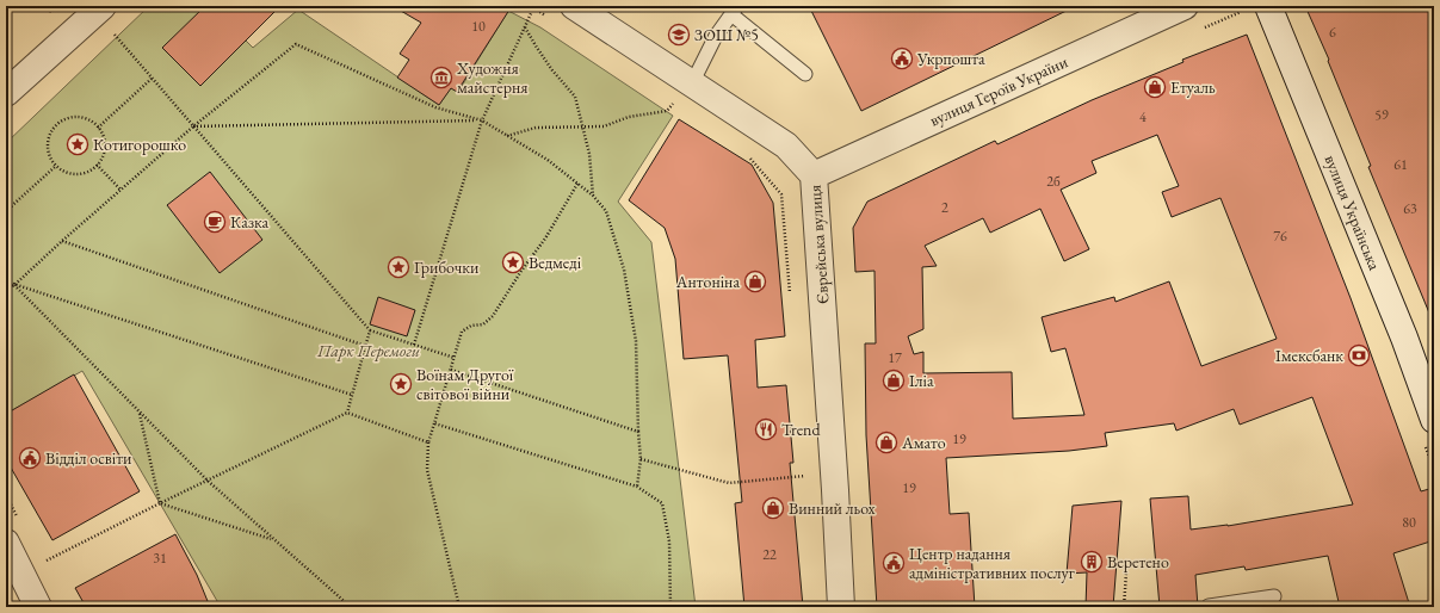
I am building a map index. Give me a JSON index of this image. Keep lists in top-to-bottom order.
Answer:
{
  "streets": {
    "street": ["вулиця Героїв України", "вулиця Українська", "Єврейська вулиця"]
  },
  "crossings": [
    ["вулиця Героїв України", "Єврейська вулиця"]
  ],
  "parks": ["Парк Перемоги"],
  "places": {
    "school or university": ["ЗОШ №5"],
    "public building": ["Укрпошта", "Відділ освіти", "Центр надання адміністративних послуг"],
    "museum": ["Художня майстерня"],
    "shop": [
      "Етуаль",
      "Антоніна",
      "Іліа",
      "Амато",
      "Винний льох"
    ],
    "place": [
      "Котигорошко",
      "Ведмеді",
      "Грибочки",
      "Воїнам Другої світової війни"
    ],
    "cafe": ["Казка"],
    "bank": ["Імексбанк"],
    "restaurant": ["Trend"],
    "building": ["Веретено"]
  },
  "house_numbers": [
    "10",
    "6",
    "59",
    "4",
    "61",
    "2б",
    "2",
    "63",
    "76",
    "17",
    "19",
    "19",
    "80",
    "22",
    "31"
  ]
}
